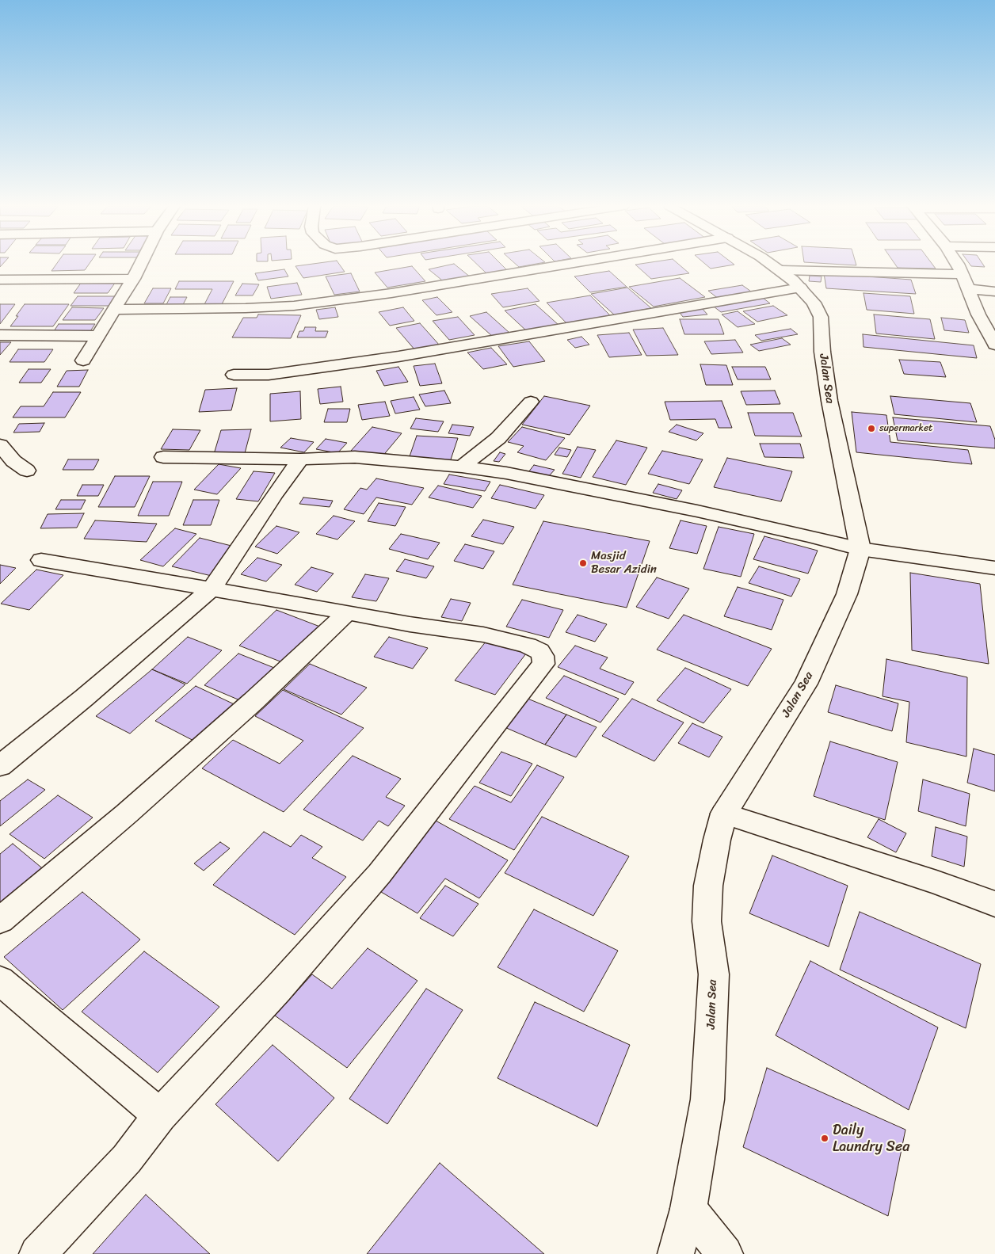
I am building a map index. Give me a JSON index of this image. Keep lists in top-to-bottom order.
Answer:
{
  "streets": {
    "street": ["Jalan Sea"]
  },
  "places": ["supermarket", "Masjid Besar Azidin", "Daily Laundry Sea"]
}
